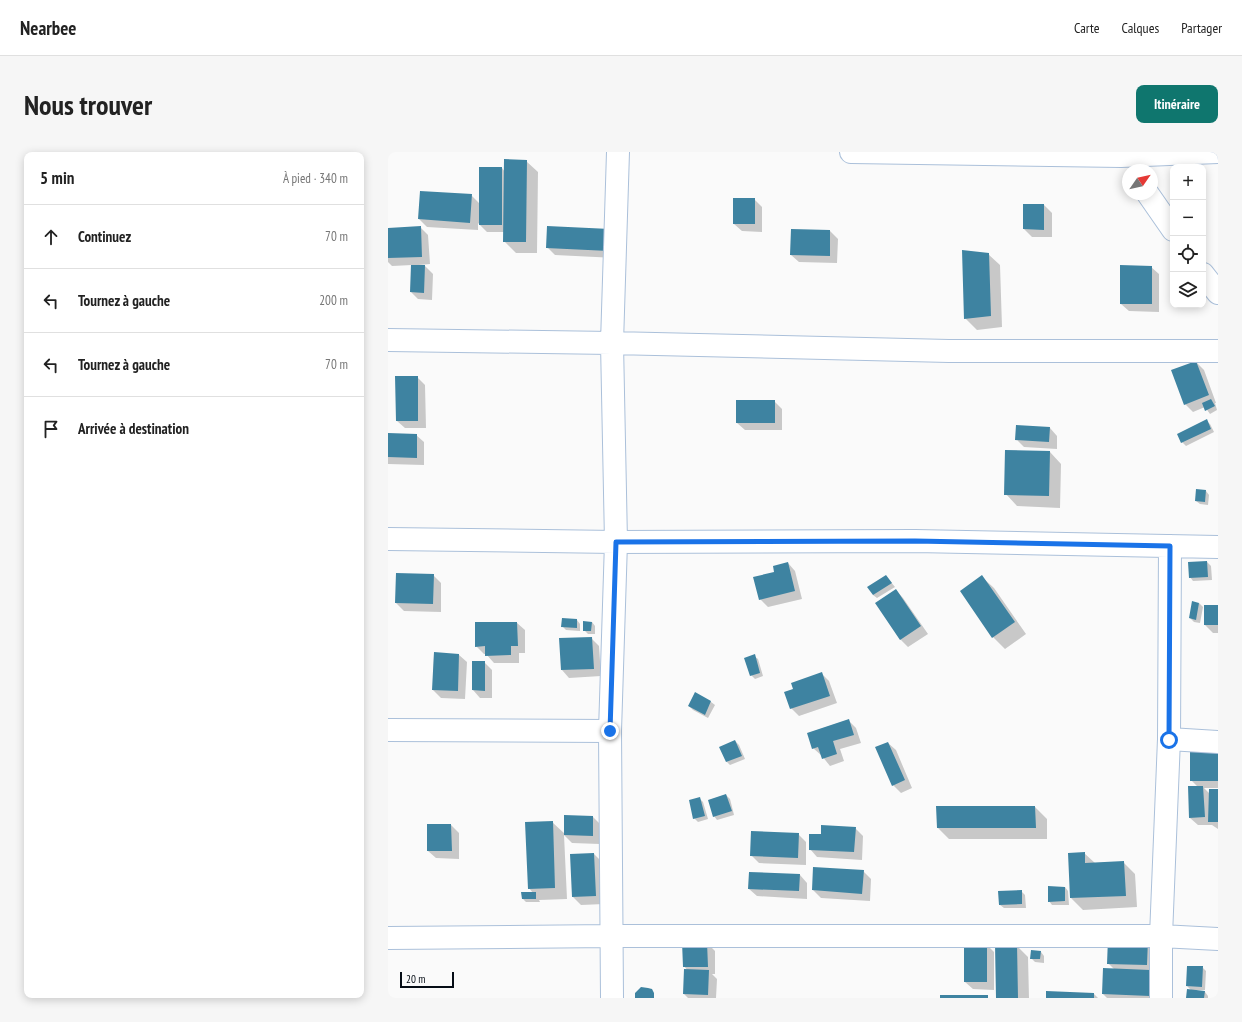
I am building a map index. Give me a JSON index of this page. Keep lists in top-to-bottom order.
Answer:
{
  "scale_bar": "20 m",
  "north": "top right",
  "page": {
    "header": "Nearbee",
    "nav": ["Carte", "Calques", "Partager"],
    "buttons": "Itinéraire",
    "title": "Nous trouver",
    "heading": ["5 min", "À pied · 340 m"],
    "map_buttons": ["+", "−"],
    "list": [
      ["Continuez", "70 m"],
      ["Tournez à gauche", "200 m"],
      ["Tournez à gauche", "70 m"],
      "Arrivée à destination"
    ],
    "scale": "20 m"
  }
}
